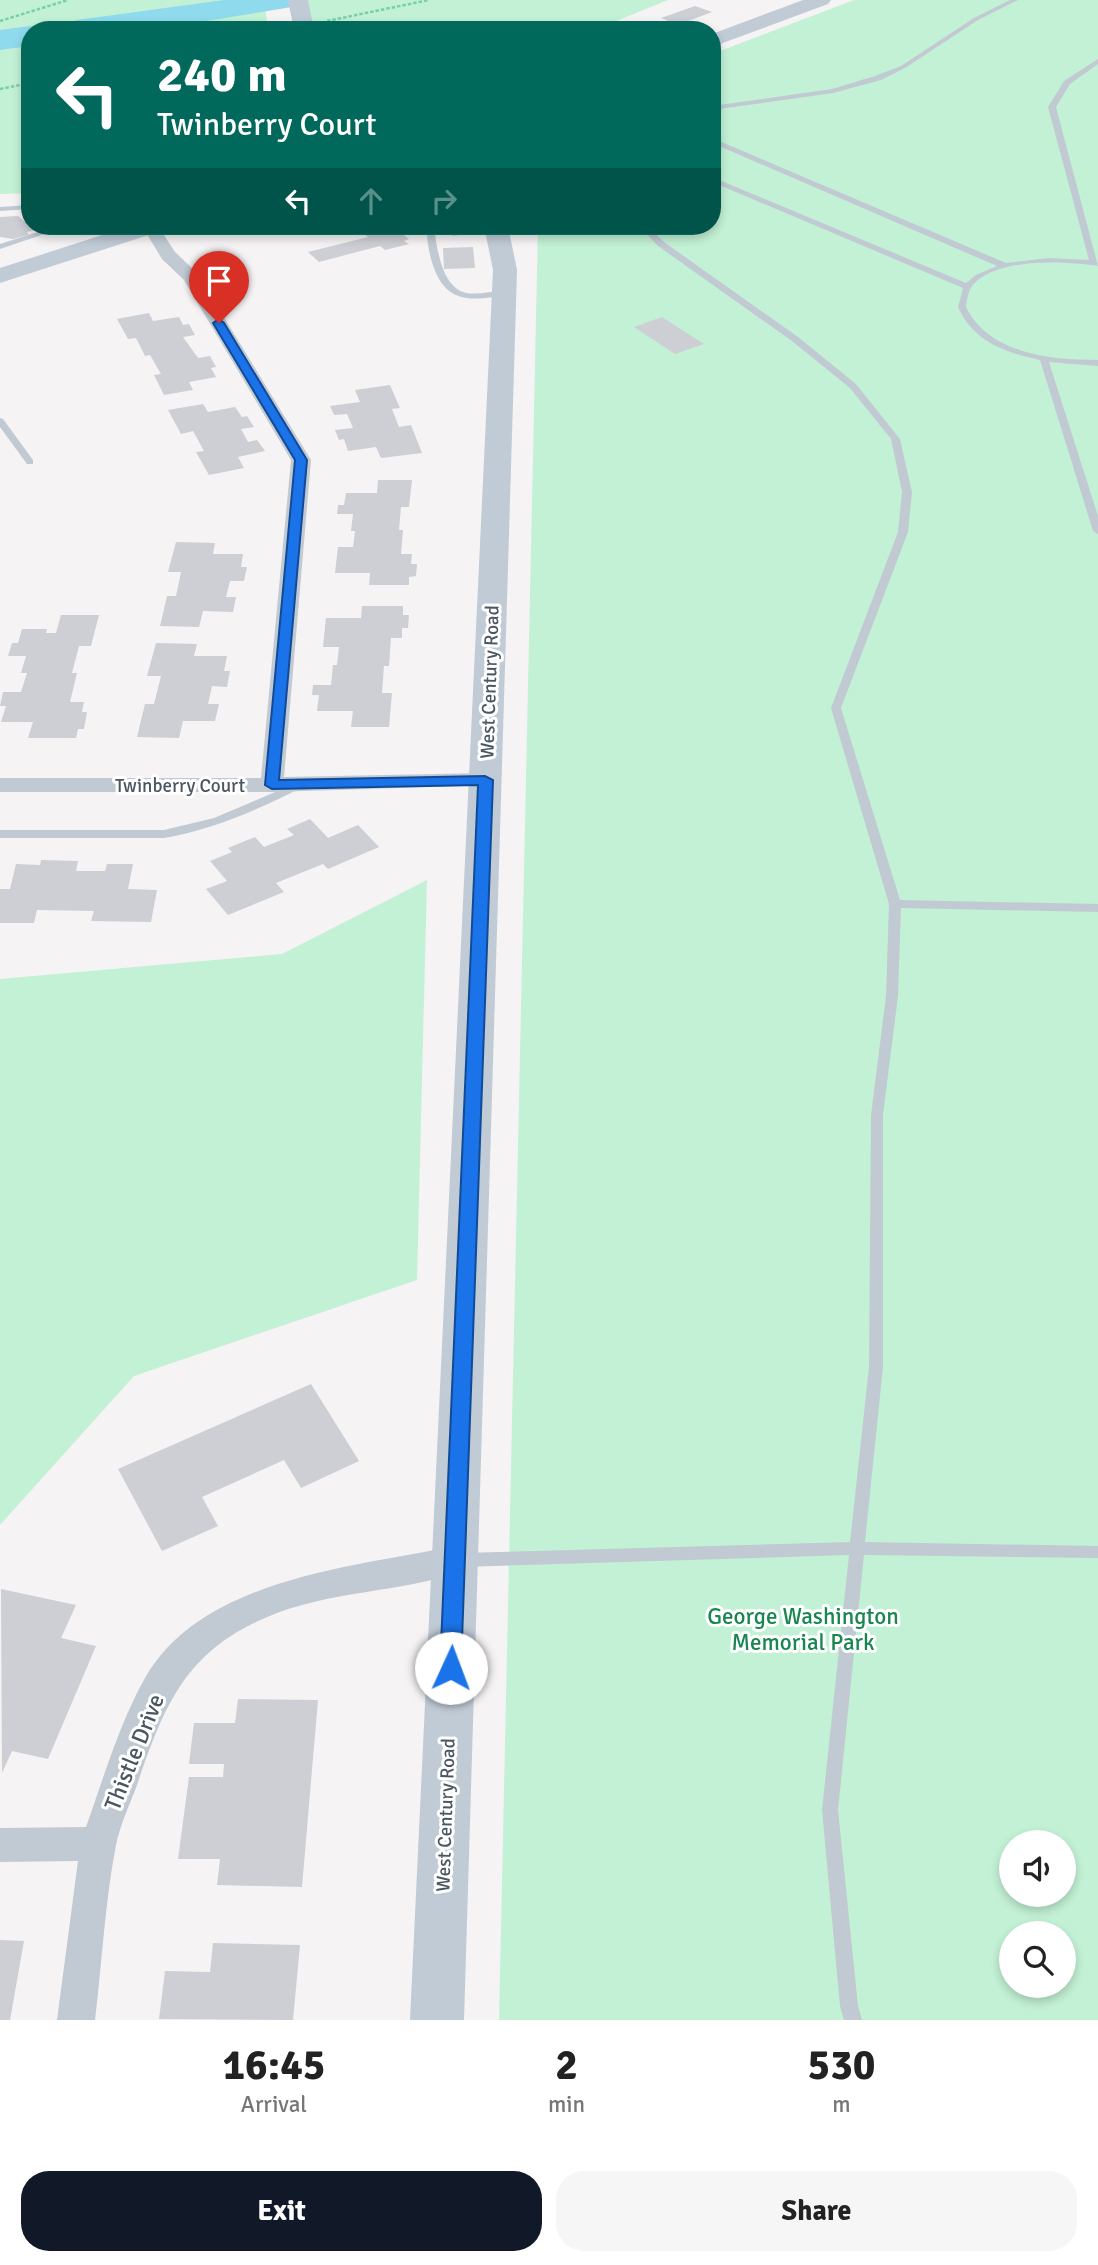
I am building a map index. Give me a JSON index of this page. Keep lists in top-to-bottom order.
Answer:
{
  "streets": {
    "main road": ["West Century Road"],
    "street": ["Twinberry Court", "Thistle Drive"]
  },
  "crossings": [
    ["West Century Road", "Twinberry Court"],
    ["West Century Road", "Thistle Drive"]
  ],
  "parks": ["George Washington Memorial Park"],
  "page": {
    "turn": ["240 m", "Twinberry Court"],
    "eta": [
      "16:45",
      "Arrival",
      "2",
      "min",
      "530",
      "m"
    ],
    "buttons": ["Exit", "Share"]
  }
}
